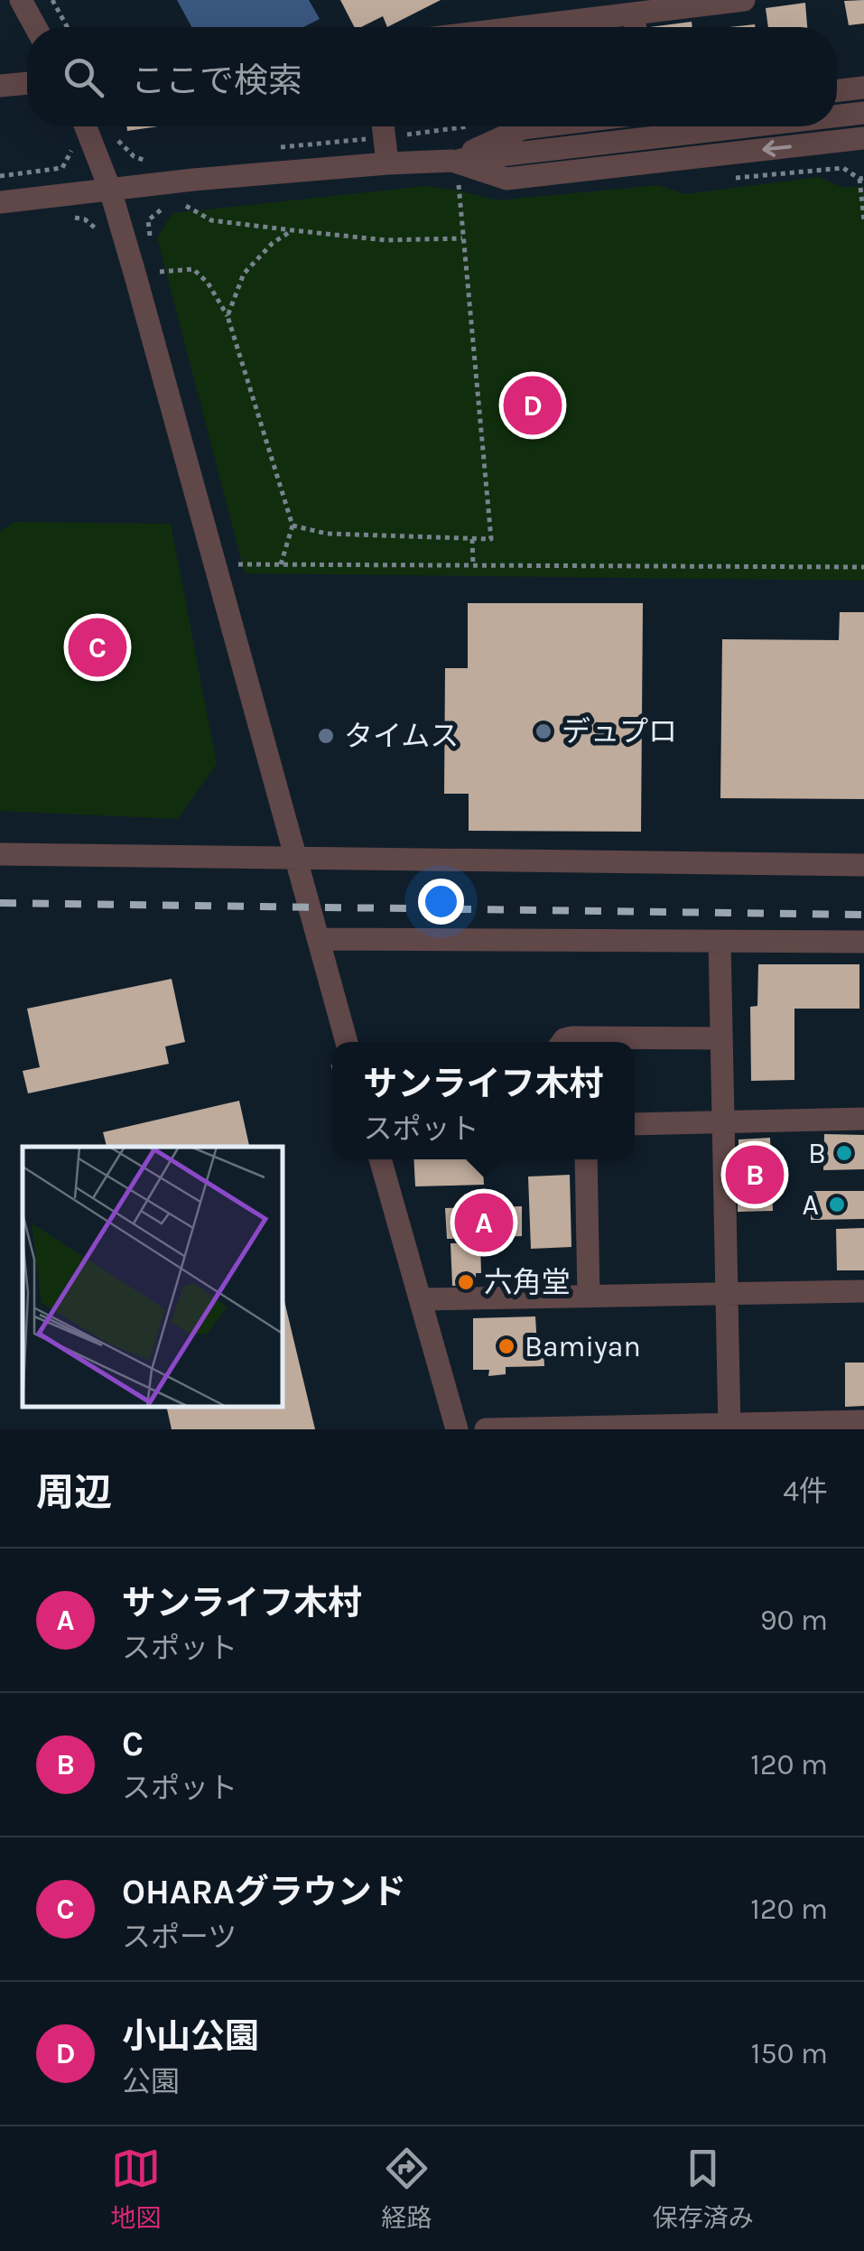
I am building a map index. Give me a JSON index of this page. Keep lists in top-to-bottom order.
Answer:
{
  "places": [
    "デュプロ",
    "タイムス",
    "B",
    "A",
    "六角堂",
    "Bamiyan"
  ],
  "page": {
    "search": "ここで検索",
    "pins": [
      "D",
      "C",
      "B",
      "A"
    ],
    "popup": ["サンライフ木村", "スポット"],
    "heading": ["周辺", "4件"],
    "list": [
      {
        "mark": "A",
        "name": "サンライフ木村",
        "note": "スポット",
        "value": "90 m"
      },
      {
        "mark": "B",
        "name": "C",
        "note": "スポット",
        "value": "120 m"
      },
      {
        "mark": "C",
        "name": "OHARAグラウンド",
        "note": "スポーツ",
        "value": "120 m"
      },
      {
        "mark": "D",
        "name": "小山公園",
        "note": "公園",
        "value": "150 m"
      }
    ],
    "nav": ["地図", "経路", "保存済み"]
  }
}
